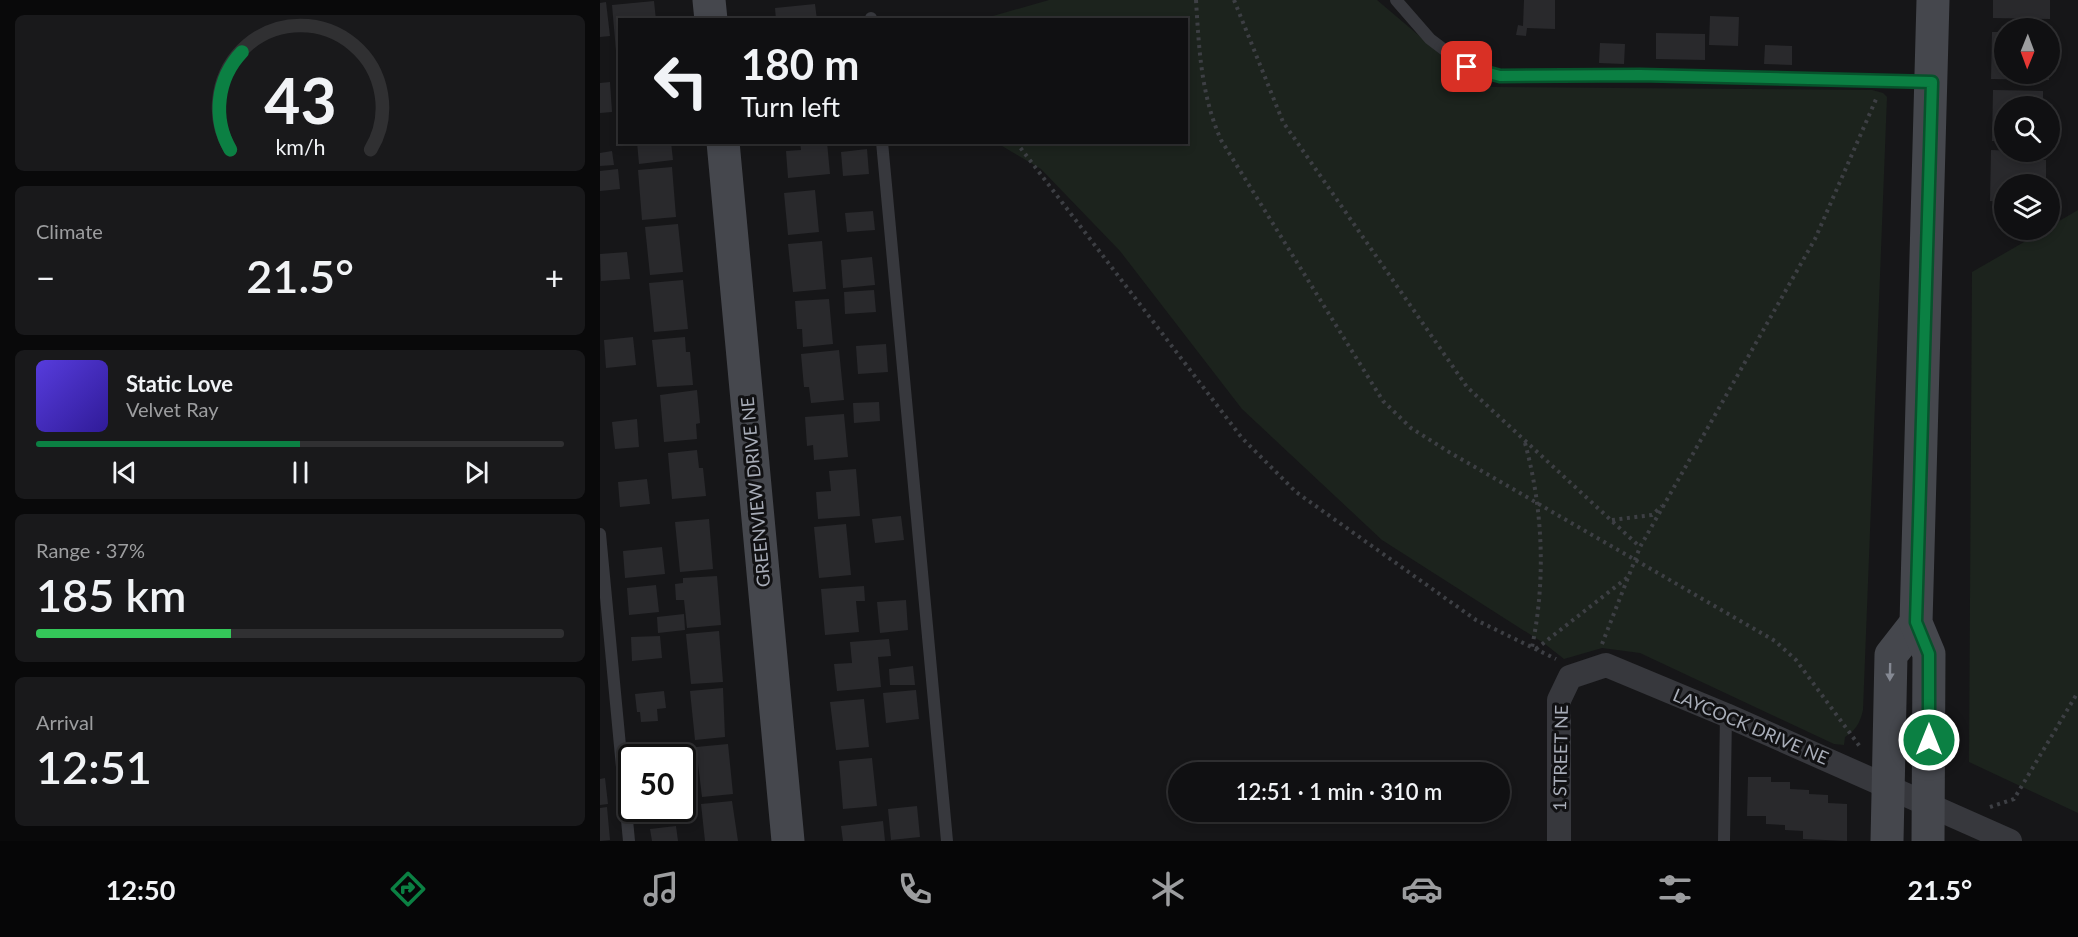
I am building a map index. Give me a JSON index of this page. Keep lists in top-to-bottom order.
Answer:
{
  "streets": {
    "main road": ["GREENVIEW DRIVE NE"],
    "street": ["LAYCOCK DRIVE NE", "1 STREET NE"]
  },
  "crossings": [
    ["LAYCOCK DRIVE NE", "1 STREET NE"]
  ],
  "north": "bottom",
  "page": {
    "turn": ["180 m", "Turn left"],
    "tile": [
      "Climate",
      ["Range · 37%", "185 km"],
      ["Arrival", "12:51"]
    ],
    "heat": ["−", "21.5°", "+"],
    "song": ["Static Love", "Velvet Ray"],
    "limit": "50",
    "trip": "12:51 · 1 min · 310 m",
    "tabs": ["12:50", "21.5°"],
    "gauge": ["43", "km/h"]
  }
}
